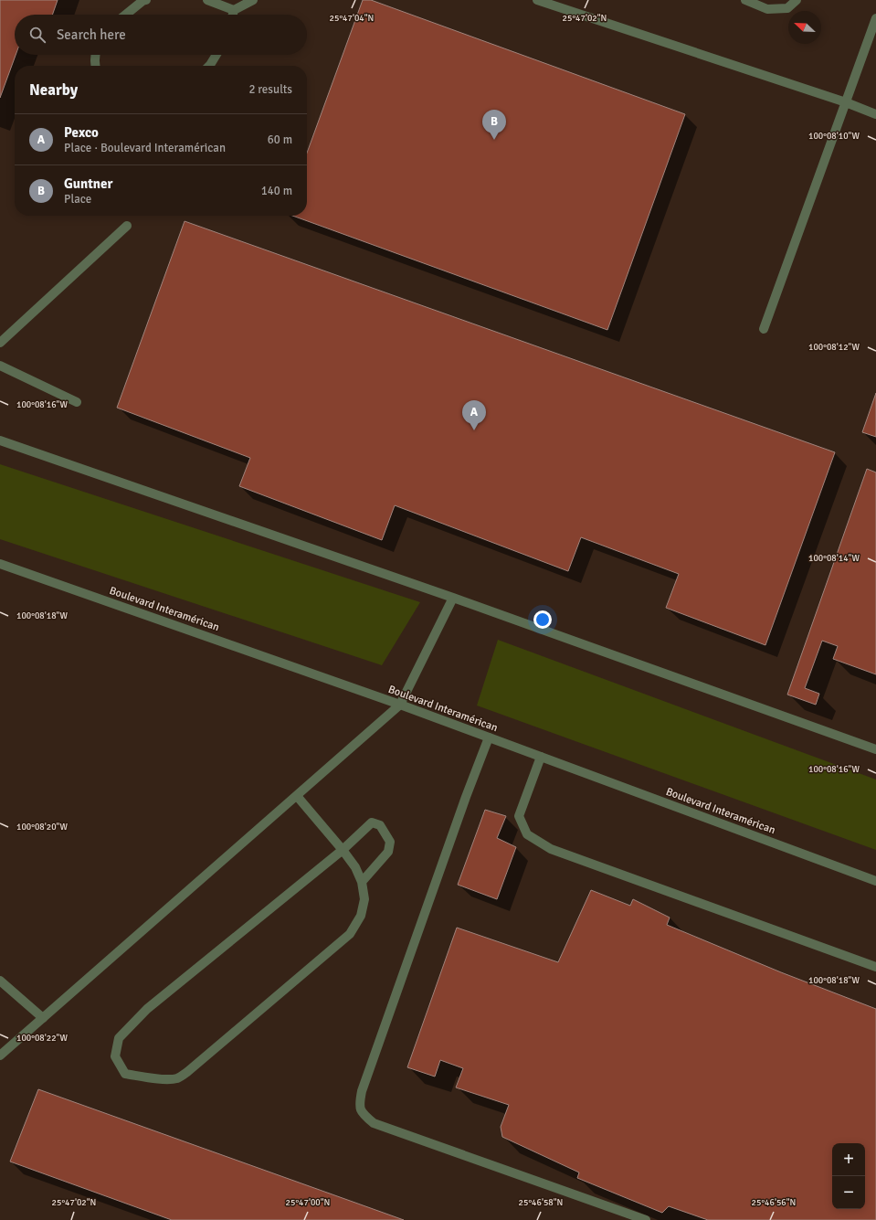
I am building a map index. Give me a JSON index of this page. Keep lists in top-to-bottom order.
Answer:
{
  "streets": {
    "street": ["Boulevard Interamérican"]
  },
  "north": "top left",
  "page": {
    "search": "Search here",
    "heading": ["Nearby", "2 results"],
    "pins": ["B", "A"],
    "list": [
      {
        "mark": "A",
        "name": "Pexco",
        "note": "Place · Boulevard Interamérican",
        "value": "60 m"
      },
      {
        "mark": "B",
        "name": "Guntner",
        "note": "Place",
        "value": "140 m"
      }
    ],
    "map_buttons": ["+", "−"]
  },
  "coordinates": [
    "25°47'04\"N",
    "25°47'02\"N",
    "100°08'10\"W",
    "100°08'12\"W",
    "100°08'16\"W",
    "100°08'14\"W",
    "100°08'18\"W",
    "100°08'20\"W",
    "100°08'22\"W",
    "25°47'00\"N",
    "25°46'58\"N",
    "25°46'56\"N"
  ]
}
